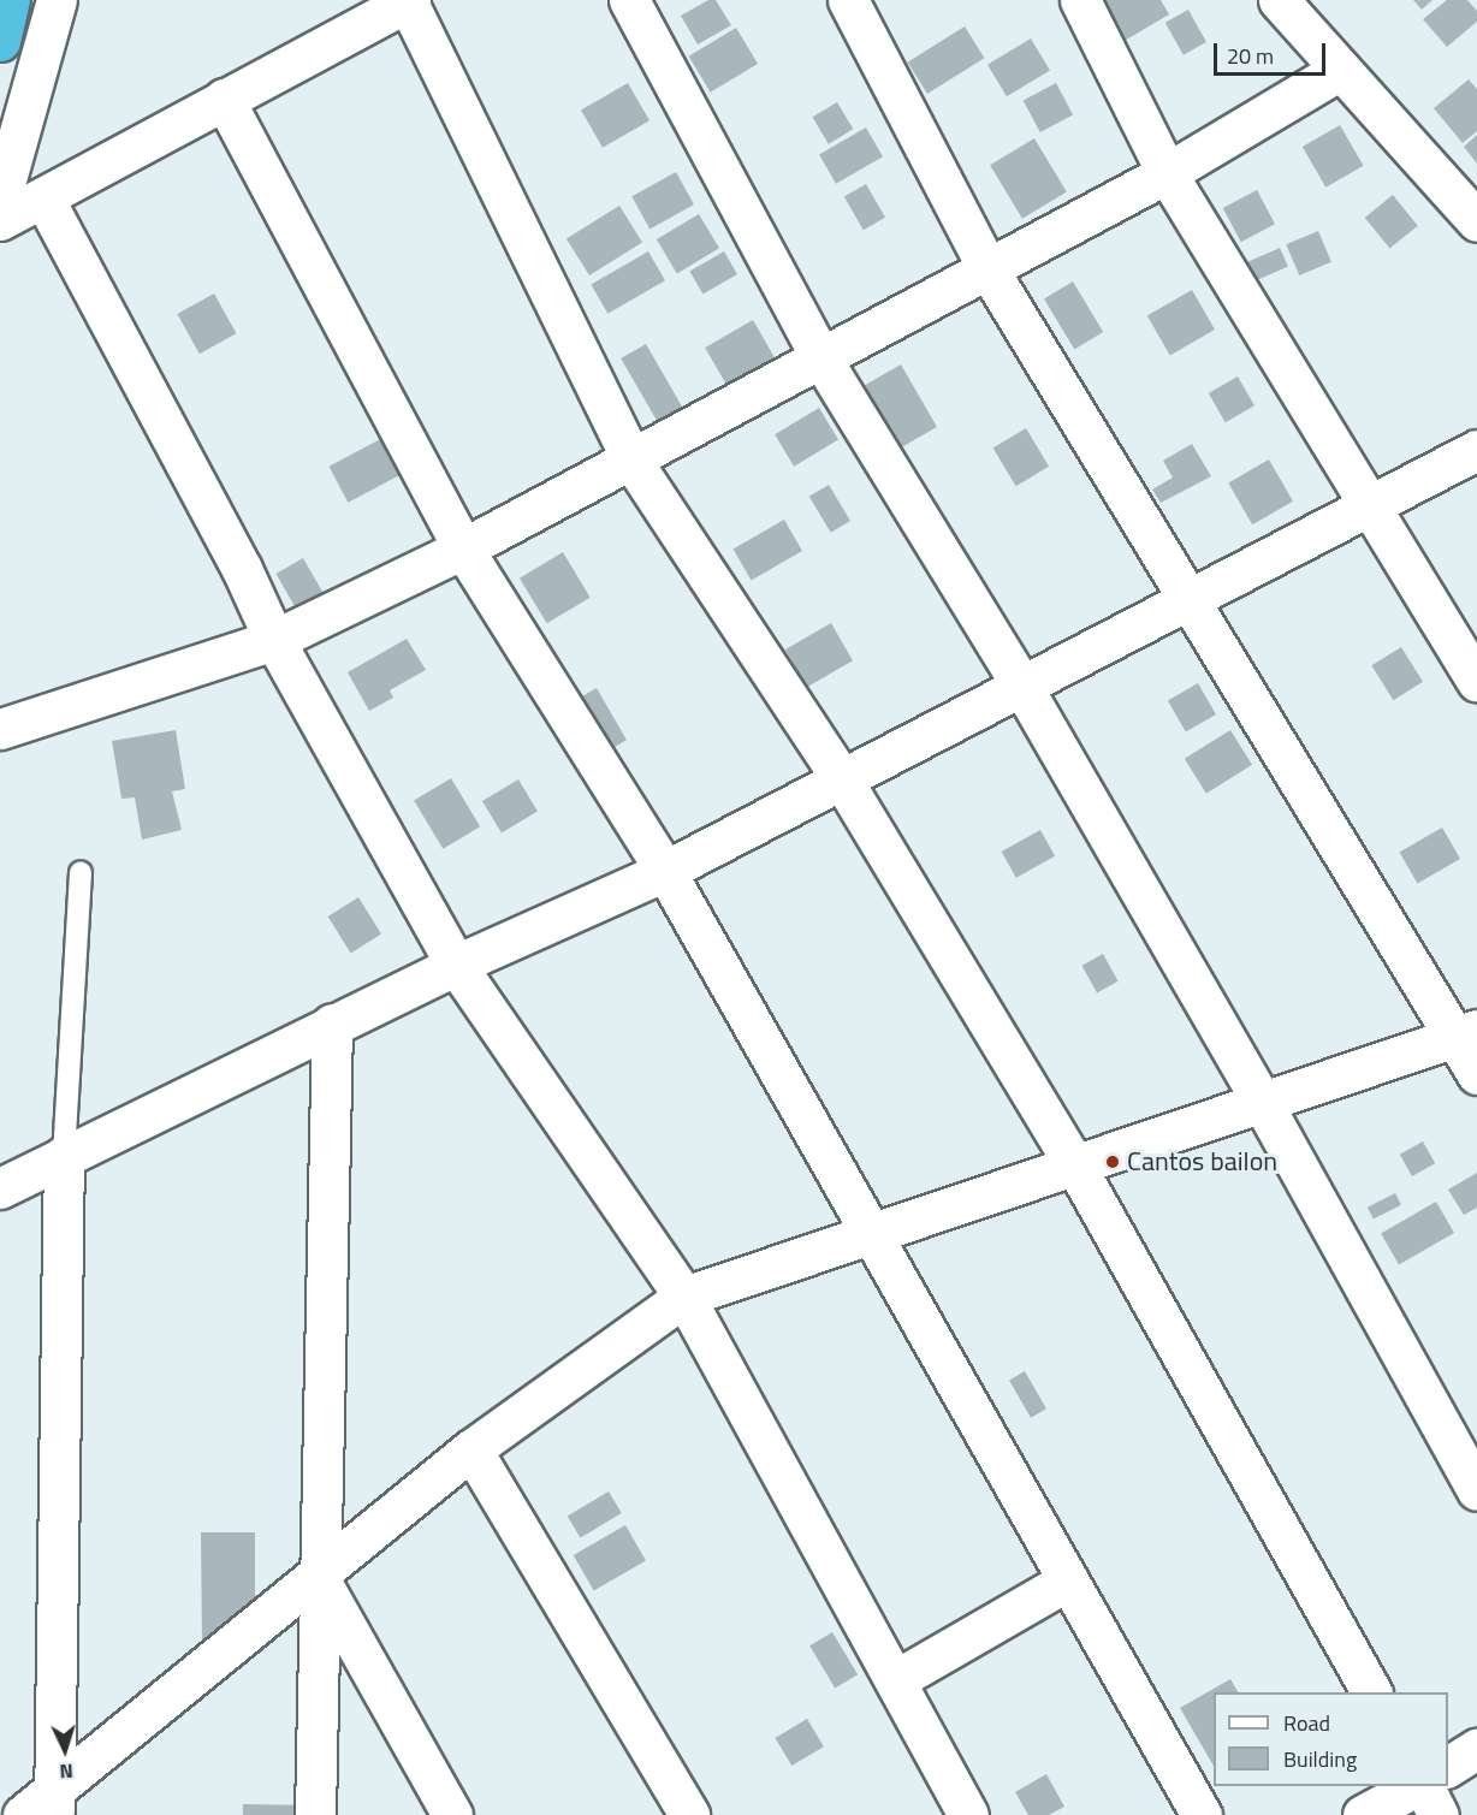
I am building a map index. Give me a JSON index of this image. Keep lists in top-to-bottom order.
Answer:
{
  "places": ["Cantos bailon"],
  "legend": ["Road", "Building"],
  "scale_bar": "20 m",
  "north": "bottom"
}
